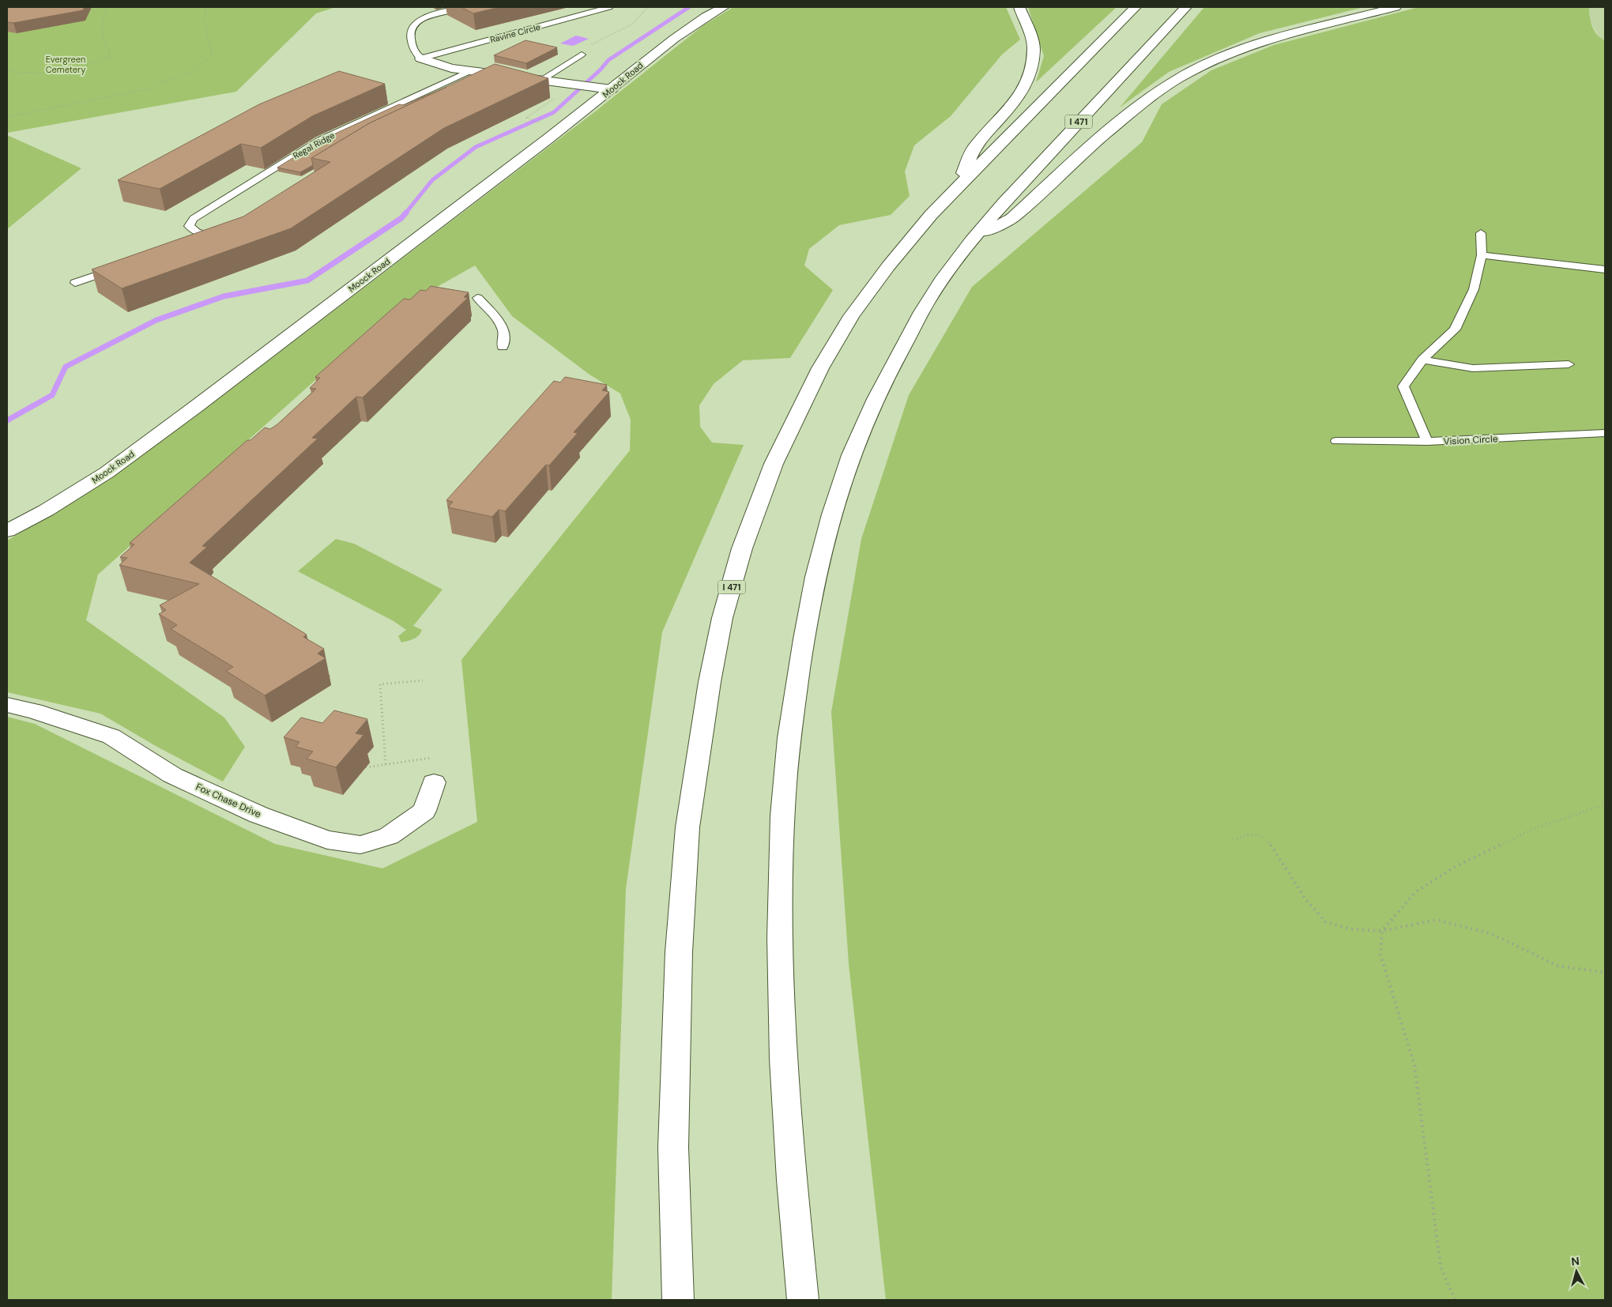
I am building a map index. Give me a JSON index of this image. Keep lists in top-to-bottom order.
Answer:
{
  "streets": {
    "main road": ["Moock Road", "I 471", "Fox Chase Drive"],
    "lane": ["Ravine Circle", "Regal Ridge", "Vision Circle"]
  },
  "parks": ["Evergreen Cemetery"],
  "north": "top"
}
